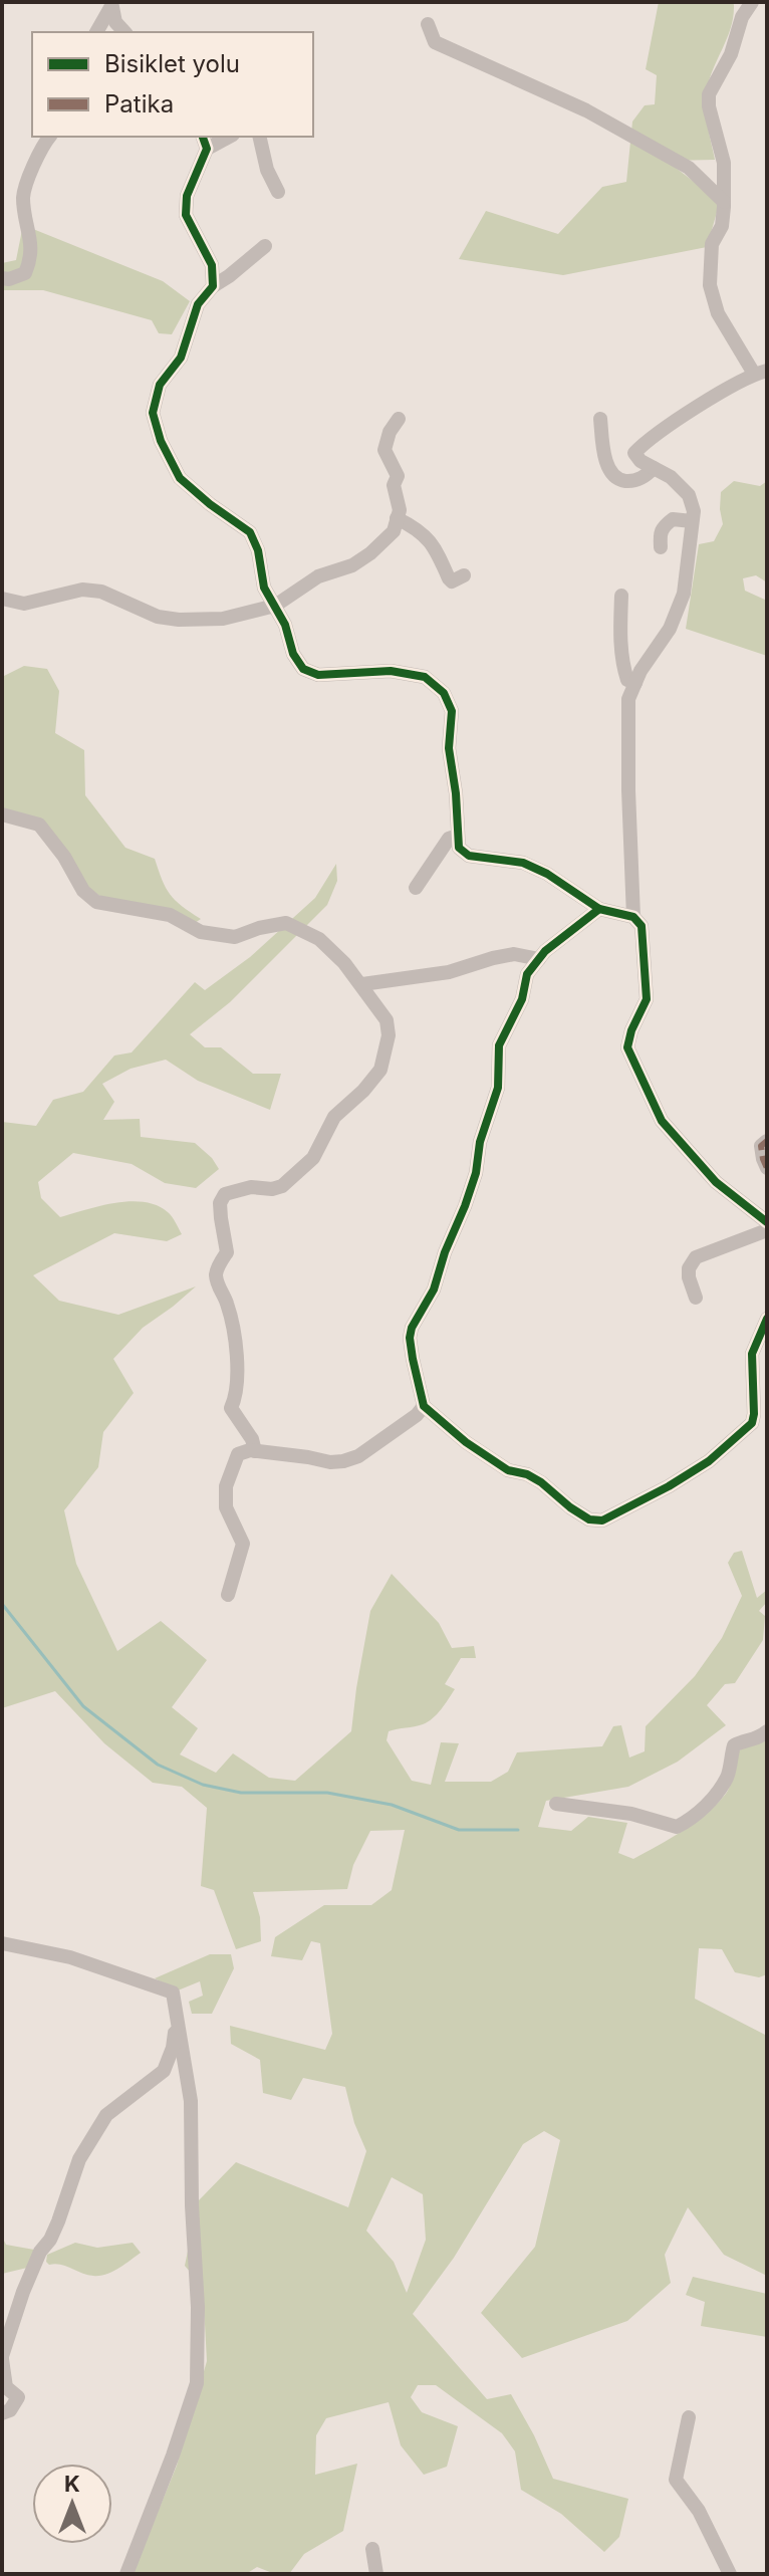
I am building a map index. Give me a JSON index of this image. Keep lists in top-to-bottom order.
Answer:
{
  "legend": ["Bisiklet yolu", "Patika"],
  "north": "top"
}
